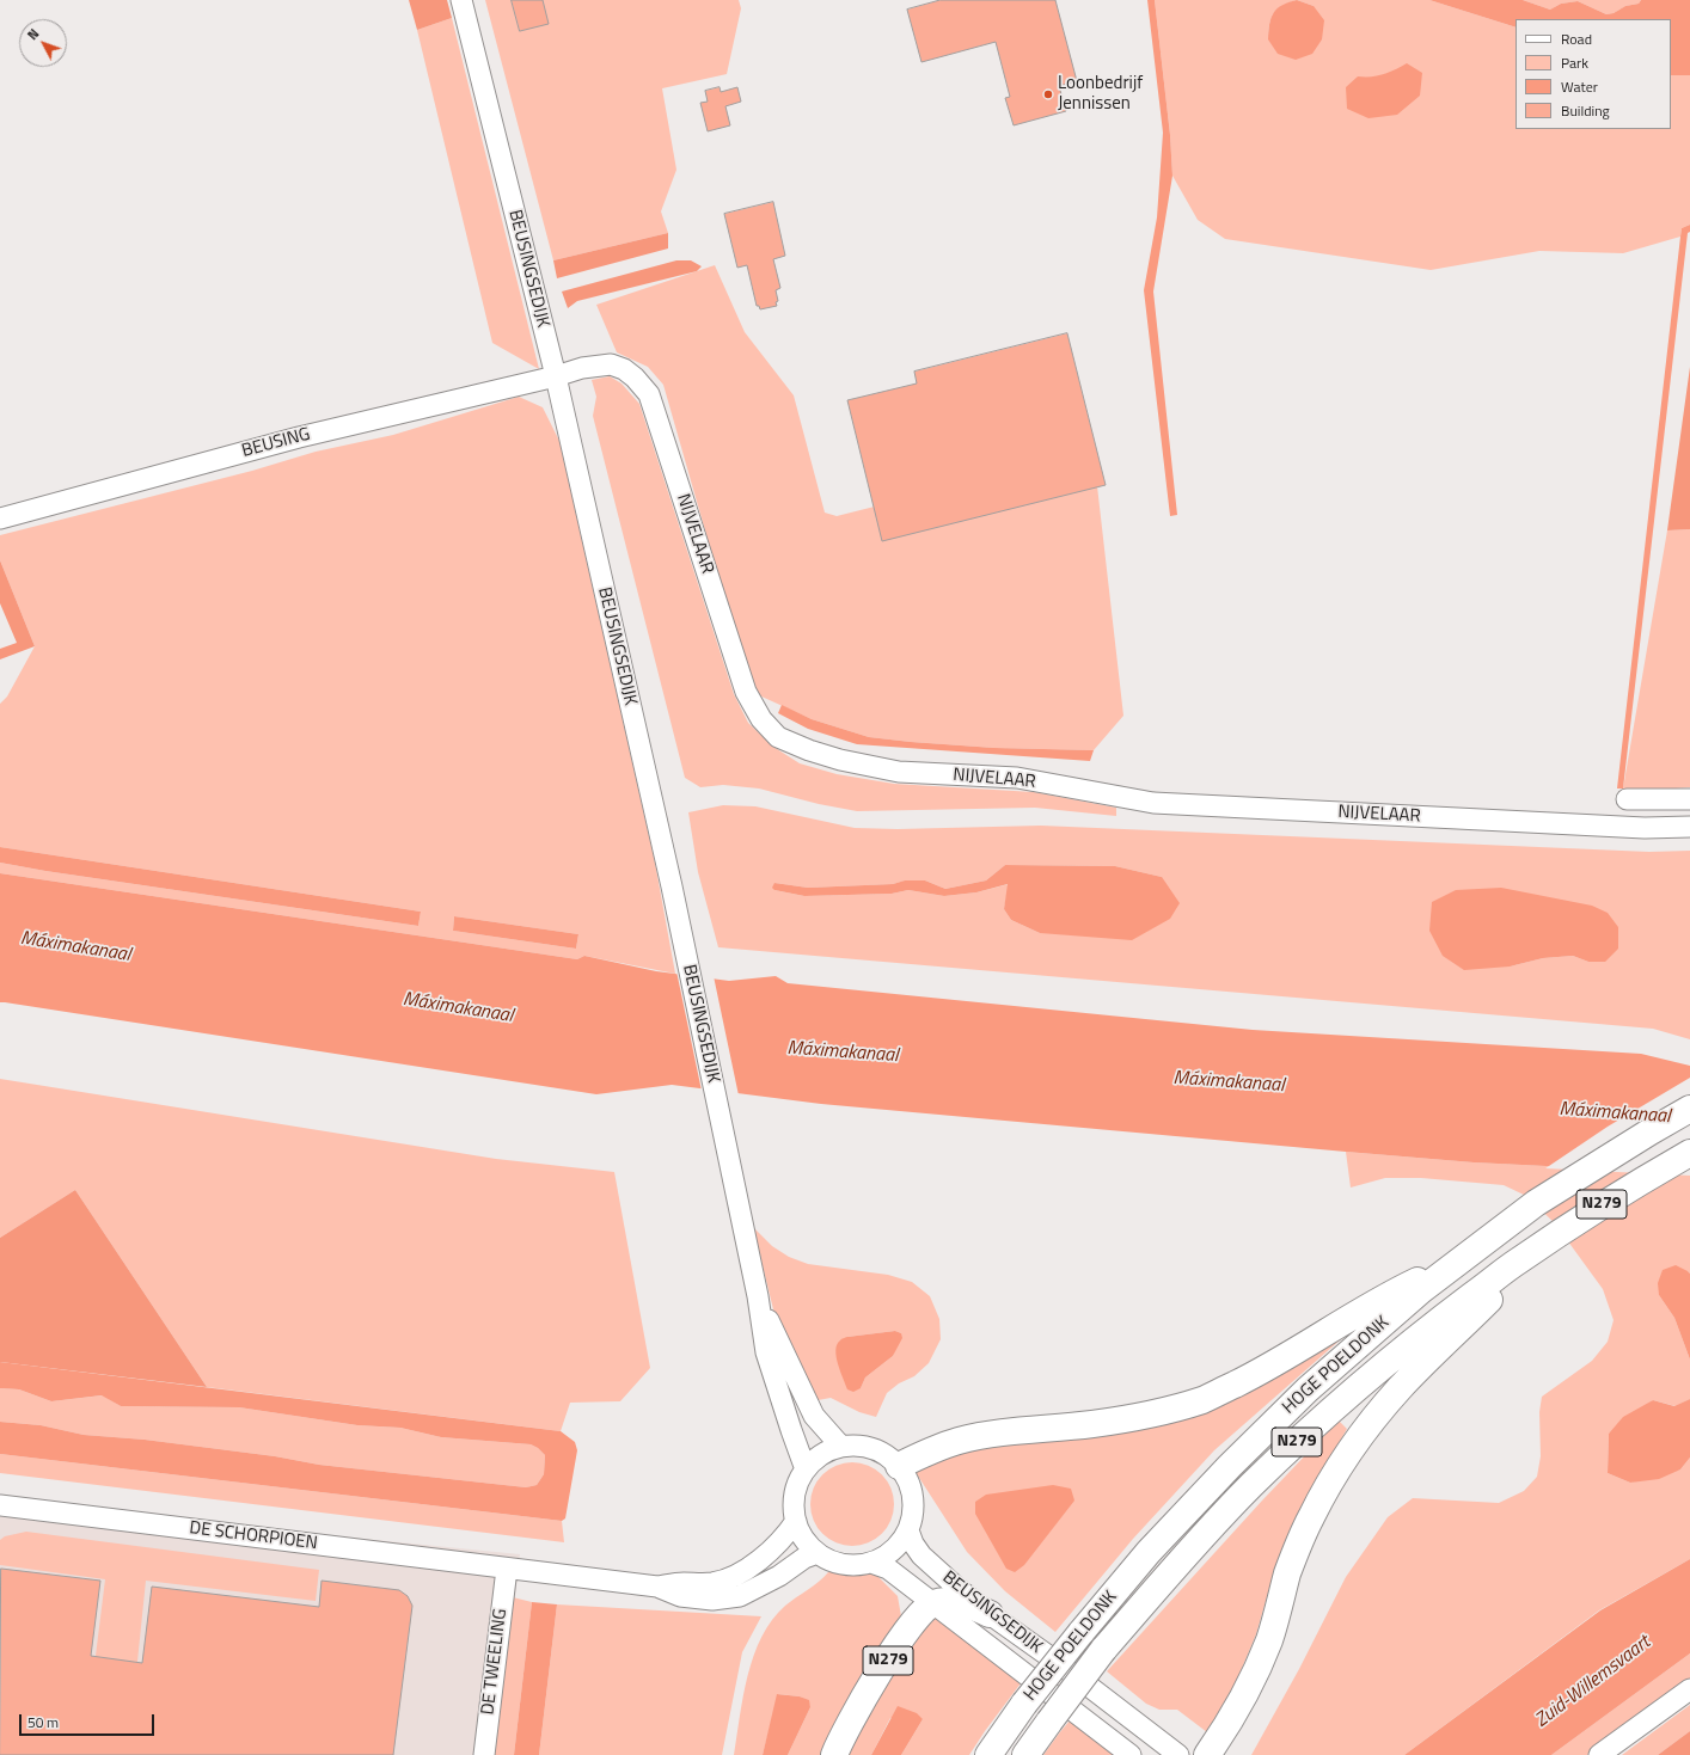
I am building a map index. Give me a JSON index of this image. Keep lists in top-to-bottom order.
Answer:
{
  "streets": {
    "highway": ["N279", "HOGE POELDONK"],
    "street": [
      "BEUSINGSEDIJK",
      "BEUSING",
      "NIJVELAAR",
      "DE SCHORPIOEN",
      "DE TWEELING"
    ]
  },
  "crossings": [
    ["BEUSINGSEDIJK", "BEUSING"],
    ["BEUSINGSEDIJK", "NIJVELAAR"],
    ["BEUSINGSEDIJK", "N279"],
    ["BEUSING", "NIJVELAAR"],
    ["N279", "HOGE POELDONK"],
    ["DE SCHORPIOEN", "DE TWEELING"]
  ],
  "water": ["Máximakanaal", "Zuid-Willemsvaart"],
  "places": ["Loonbedrijf Jennissen"],
  "legend": [
    "Road",
    "Park",
    "Water",
    "Building"
  ],
  "scale_bar": "50 m",
  "north": "top left"
}
